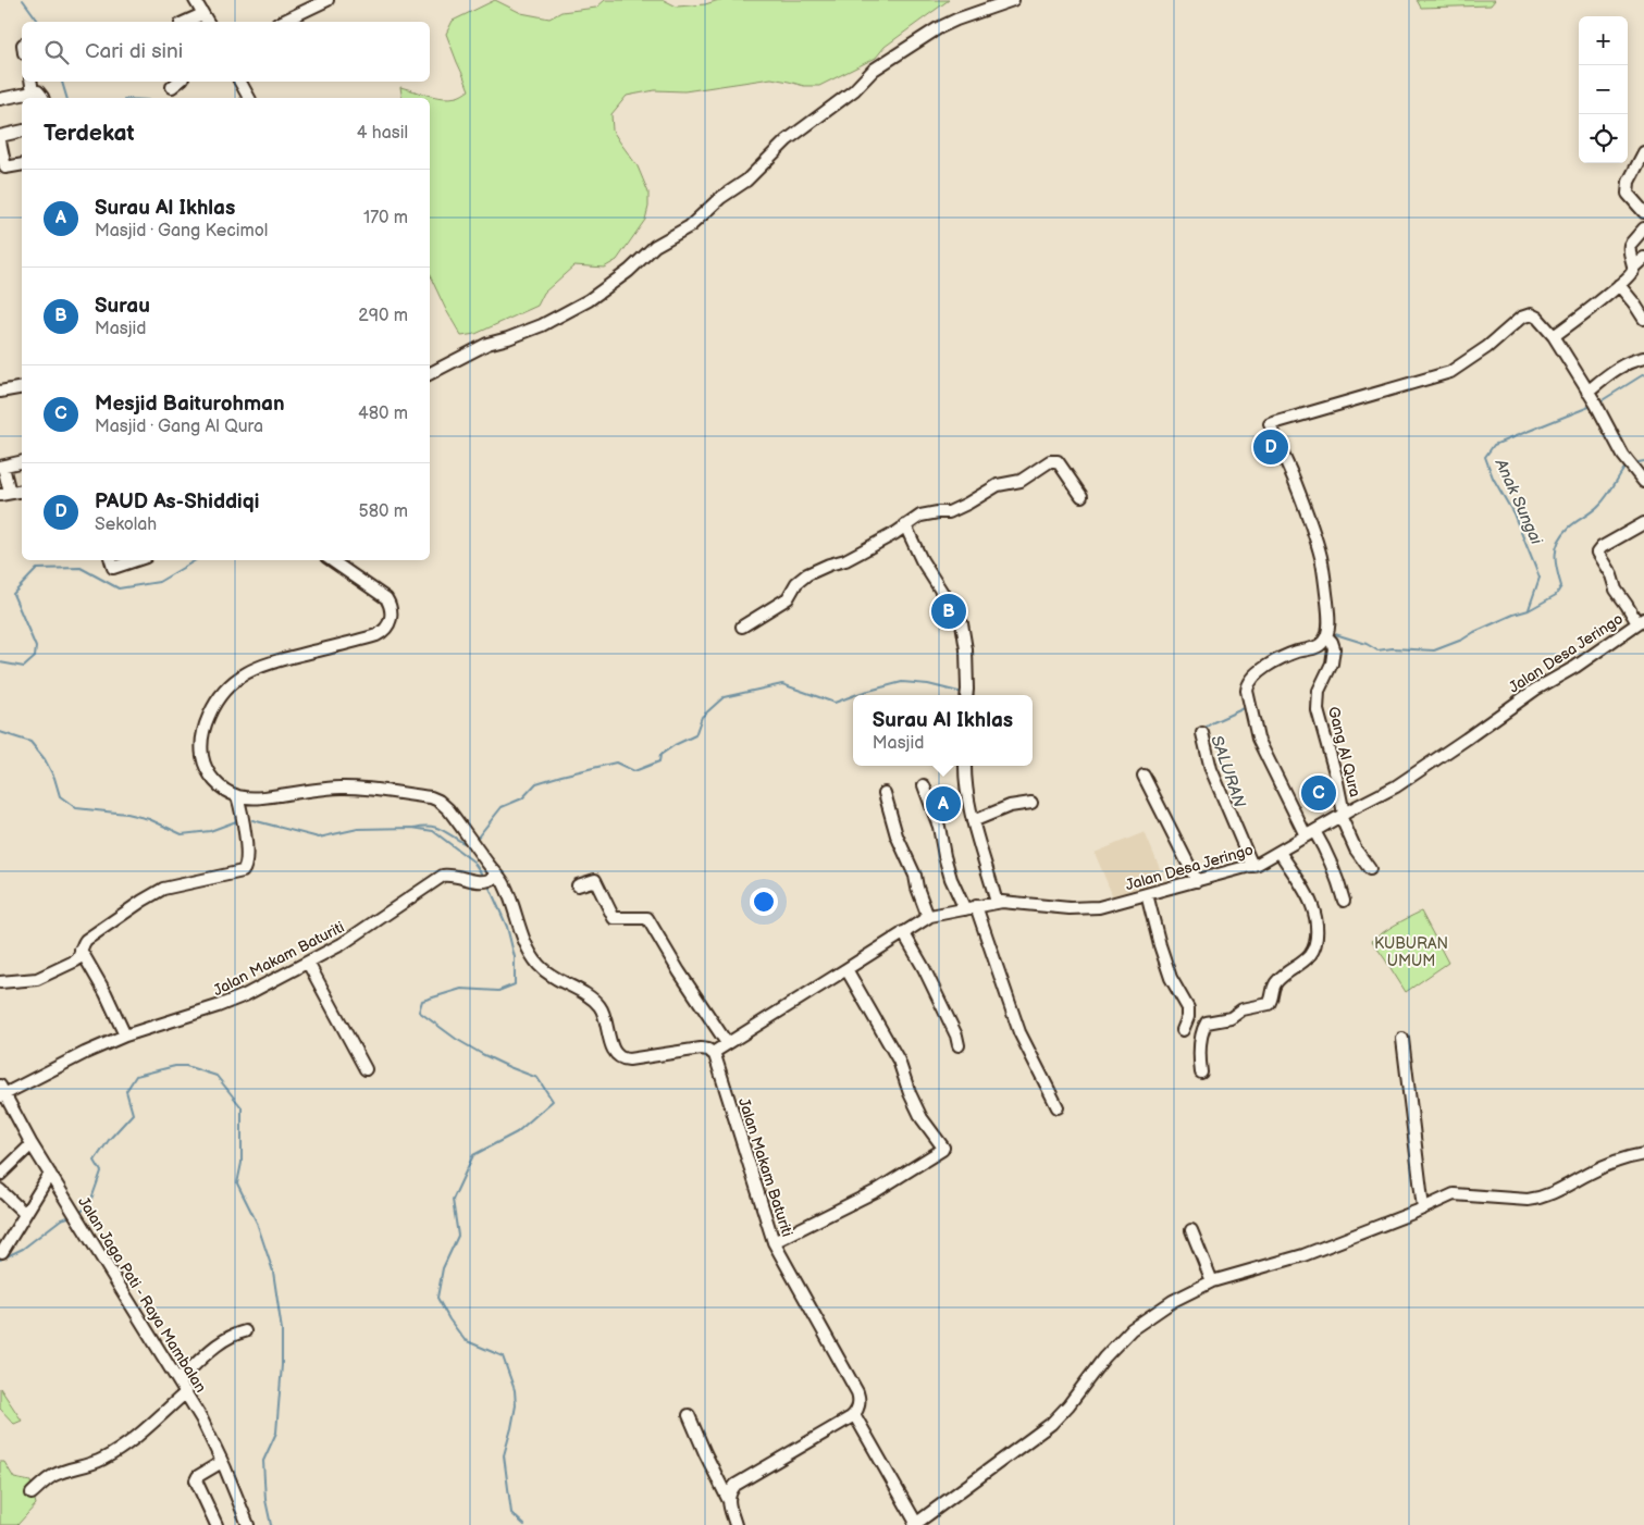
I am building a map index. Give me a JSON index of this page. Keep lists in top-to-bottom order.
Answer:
{
  "streets": {
    "street": [
      "Jalan Desa Jeringo",
      "Gang Al Qura",
      "Jalan Makam Baturiti",
      "Jalan Jaga Pati - Raya Mambalan"
    ]
  },
  "crossings": [
    ["Jalan Desa Jeringo", "Gang Al Qura"],
    ["Jalan Desa Jeringo", "Jalan Makam Baturiti"],
    ["Jalan Makam Baturiti", "Jalan Jaga Pati - Raya Mambalan"]
  ],
  "water": ["Anak Sungai", "SALURAN"],
  "parks": ["KUBURAN UMUM"],
  "page": {
    "map_buttons": ["+", "−"],
    "search": "Cari di sini",
    "heading": ["Terdekat", "4 hasil"],
    "list": [
      {
        "mark": "A",
        "name": "Surau Al Ikhlas",
        "note": "Masjid · Gang Kecimol",
        "value": "170 m"
      },
      {
        "mark": "B",
        "name": "Surau",
        "note": "Masjid",
        "value": "290 m"
      },
      {
        "mark": "C",
        "name": "Mesjid Baiturohman",
        "note": "Masjid · Gang Al Qura",
        "value": "480 m"
      },
      {
        "mark": "D",
        "name": "PAUD As-Shiddiqi",
        "note": "Sekolah",
        "value": "580 m"
      }
    ],
    "pins": [
      "D",
      "B",
      "C",
      "A"
    ],
    "popup": ["Surau Al Ikhlas", "Masjid"]
  }
}
